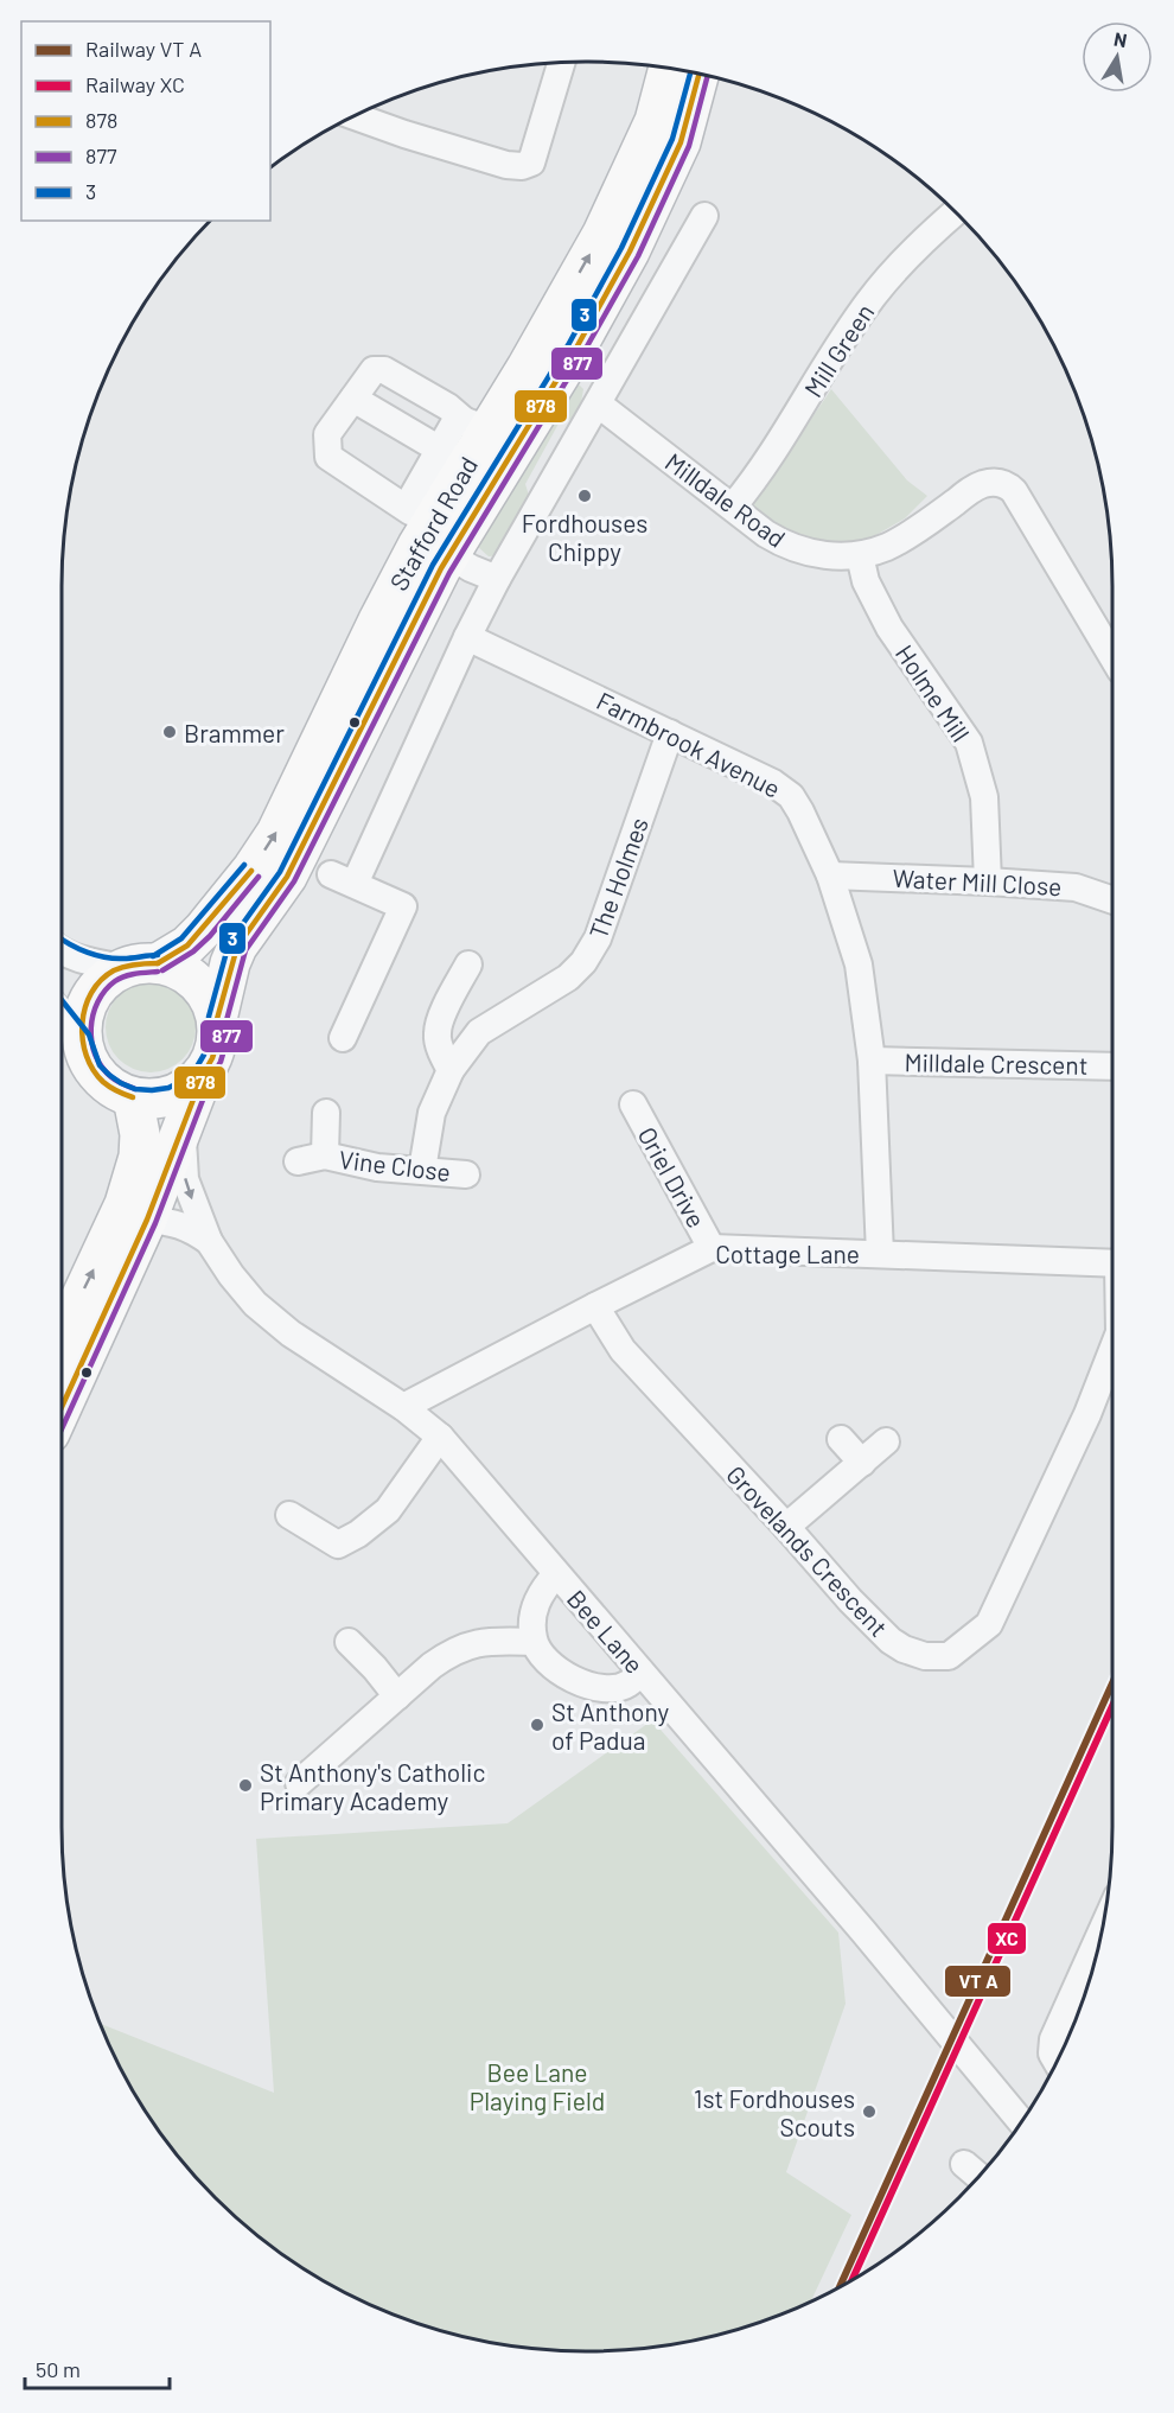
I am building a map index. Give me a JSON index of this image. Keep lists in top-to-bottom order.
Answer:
{
  "streets": {
    "highway": ["Stafford Road"],
    "street": [
      "Mill Green",
      "Milldale Road",
      "Holme Mill",
      "Farmbrook Avenue",
      "The Holmes",
      "Water Mill Close",
      "Milldale Crescent",
      "Vine Close",
      "Oriel Drive",
      "Cottage Lane",
      "Grovelands Crescent",
      "Bee Lane"
    ]
  },
  "crossings": [
    ["Mill Green", "Milldale Road"],
    ["Milldale Road", "Holme Mill"],
    ["Holme Mill", "Water Mill Close"],
    ["Farmbrook Avenue", "The Holmes"],
    ["Farmbrook Avenue", "Water Mill Close"],
    ["Farmbrook Avenue", "Milldale Crescent"],
    ["Farmbrook Avenue", "Cottage Lane"],
    ["The Holmes", "Vine Close"],
    ["Oriel Drive", "Cottage Lane"],
    ["Cottage Lane", "Grovelands Crescent"],
    ["Cottage Lane", "Bee Lane"]
  ],
  "parks": ["Bee Lane Playing Field"],
  "places": [
    "Fordhouses Chippy",
    "Brammer",
    "St Anthony of Padua",
    "St Anthony's Catholic Primary Academy",
    "1st Fordhouses Scouts"
  ],
  "lines": [
    "transit line 3",
    "transit line 878",
    "transit line 877",
    "rail line XC"
  ],
  "legend": [
    "Railway VT A",
    "Railway XC",
    "878",
    "877",
    "3"
  ],
  "scale_bar": "50 m",
  "north": "top"
}
